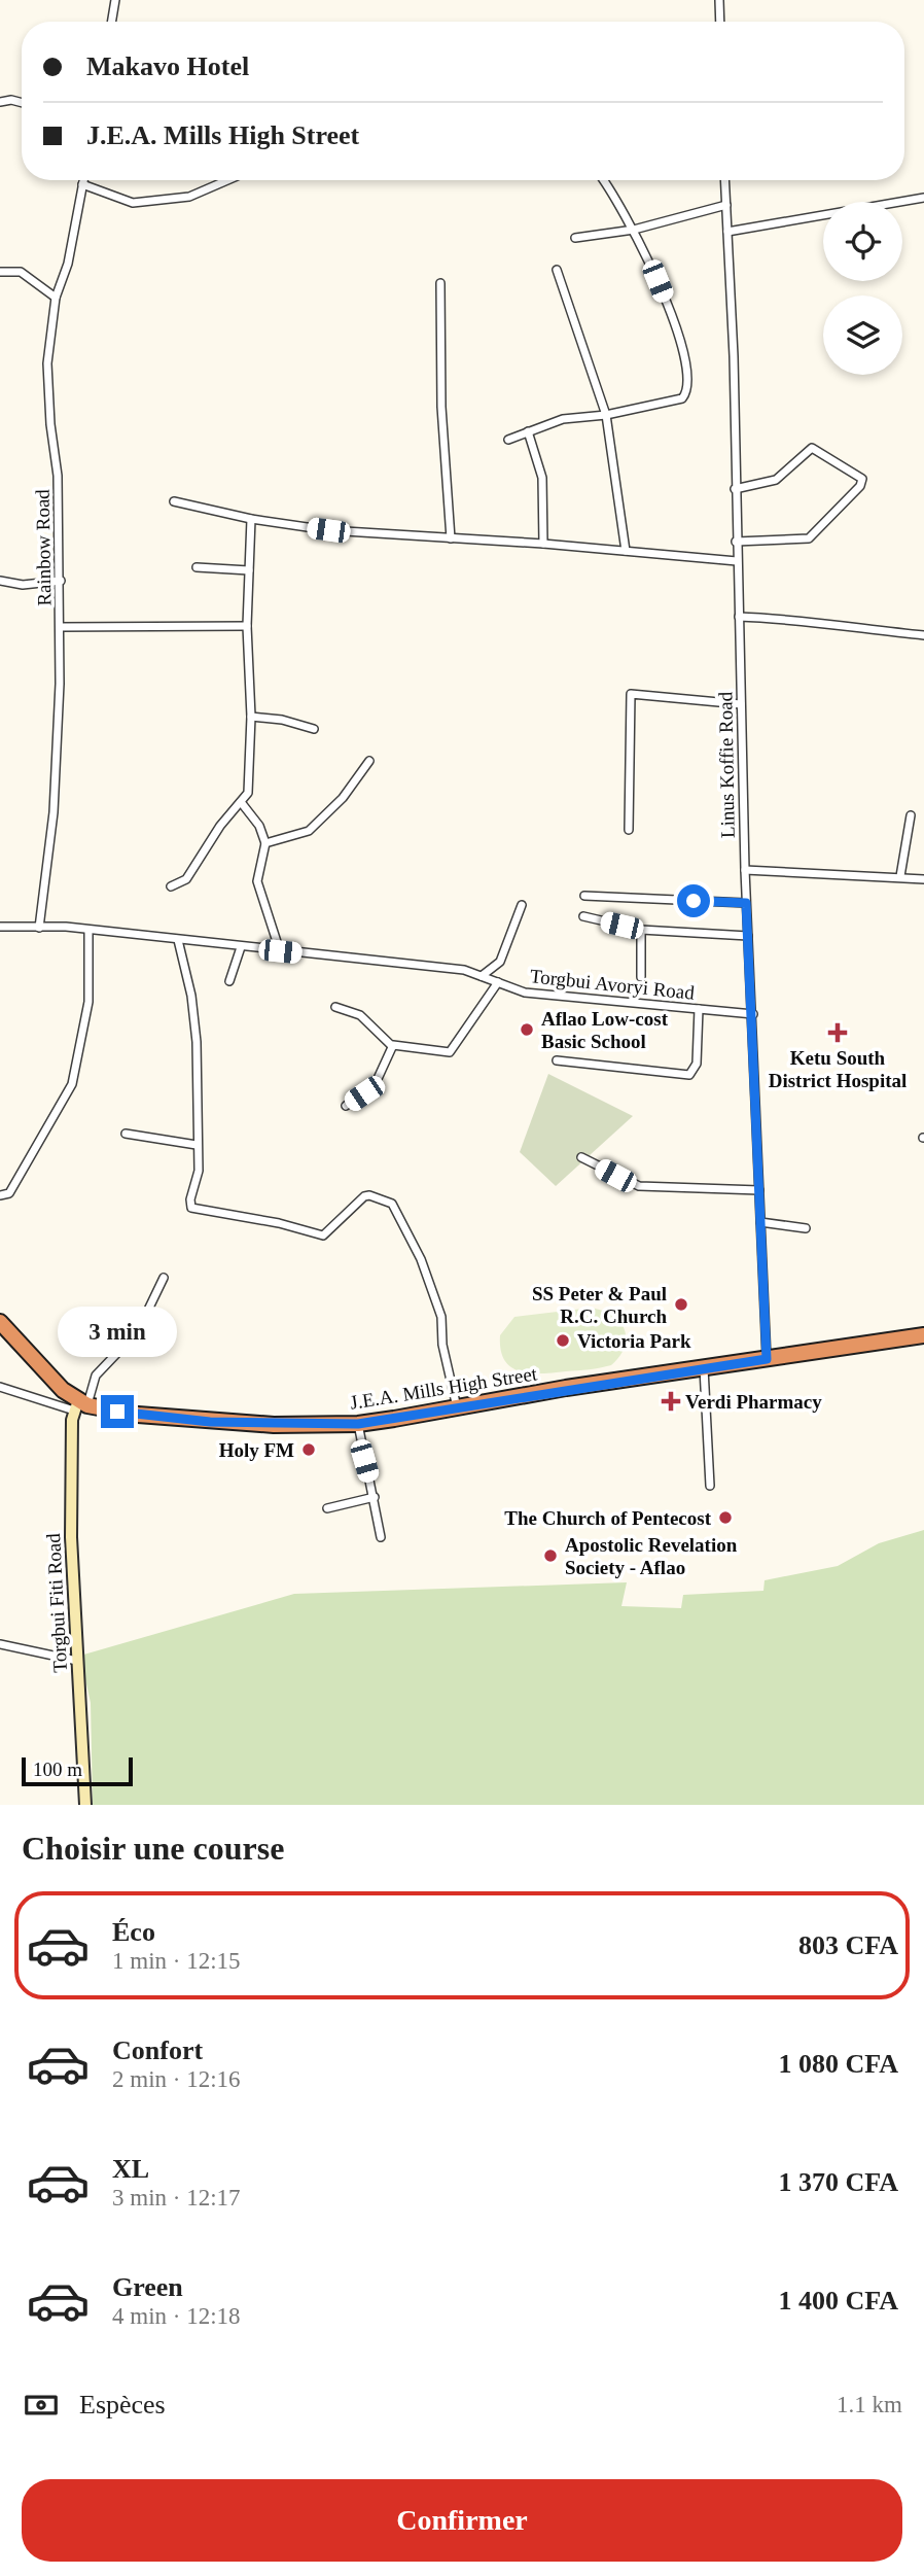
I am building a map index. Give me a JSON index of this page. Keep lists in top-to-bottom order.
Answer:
{
  "streets": {
    "highway": ["J.E.A. Mills High Street"],
    "street": [
      "Rainbow Road",
      "Linus Koffie Road",
      "Torgbui Avoryi Road",
      "Torgbui Fiti Road"
    ]
  },
  "crossings": [
    ["Rainbow Road", "Torgbui Avoryi Road"],
    ["Linus Koffie Road", "Torgbui Avoryi Road"],
    ["Linus Koffie Road", "J.E.A. Mills High Street"],
    ["J.E.A. Mills High Street", "Torgbui Fiti Road"]
  ],
  "places": {
    "other": [
      "Aflao Low-cost Basic School",
      "SS Peter & Paul R.C. Church",
      "Victoria Park",
      "Holy FM",
      "The Church of Pentecost",
      "Apostolic Revelation Society - Aflao"
    ],
    "health": ["Ketu South District Hospital", "Verdi Pharmacy"]
  },
  "scale_bar": "100 m",
  "page": {
    "banner": ["Makavo Hotel", "J.E.A. Mills High Street"],
    "bubble": "3 min",
    "scale": "100 m",
    "heading": "Choisir une course",
    "list": [
      {
        "name": "Éco",
        "note": "1 min · 12:15",
        "value": "803 CFA"
      },
      {
        "name": "Confort",
        "note": "2 min · 12:16",
        "value": "1 080 CFA"
      },
      {
        "name": "XL",
        "note": "3 min · 12:17",
        "value": "1 370 CFA"
      },
      {
        "name": "Green",
        "note": "4 min · 12:18",
        "value": "1 400 CFA"
      }
    ],
    "pay": ["Espèces", "1.1 km"],
    "buttons": "Confirmer"
  }
}
